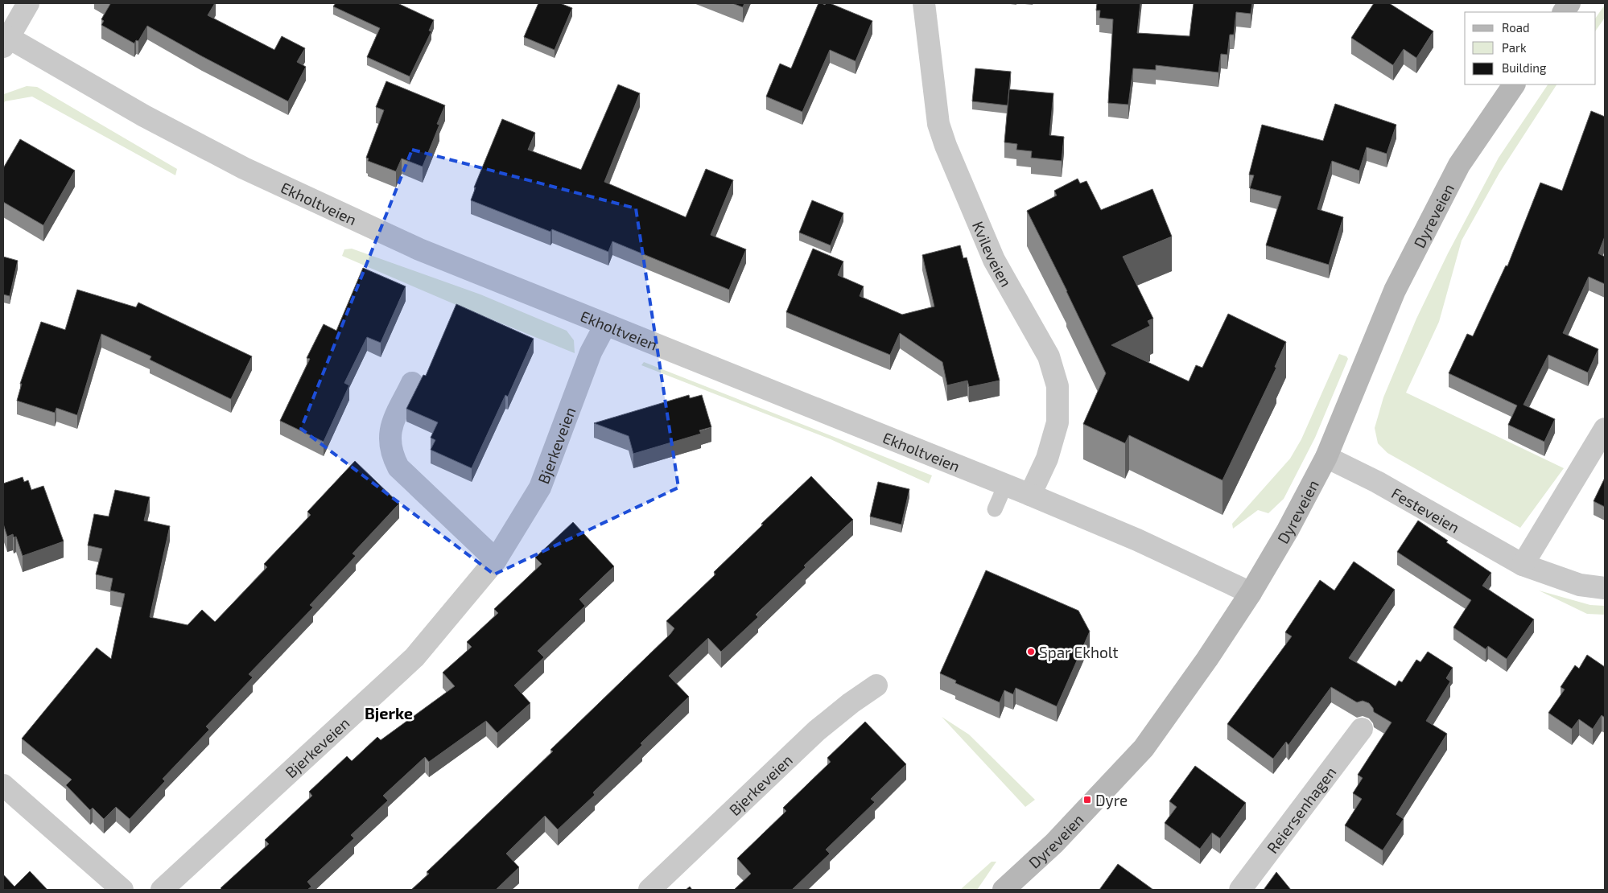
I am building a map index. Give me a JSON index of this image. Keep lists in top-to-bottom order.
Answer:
{
  "streets": {
    "main road": ["Dyreveien"],
    "street": [
      "Ekholtveien",
      "Kvileveien",
      "Bjerkeveien",
      "Festeveien",
      "Reiersenhagen"
    ]
  },
  "crossings": [
    ["Ekholtveien", "Dyreveien"],
    ["Ekholtveien", "Kvileveien"],
    ["Ekholtveien", "Bjerkeveien"],
    ["Dyreveien", "Festeveien"]
  ],
  "districts": ["Bjerke"],
  "places": {
    "other": ["Spar Ekholt"],
    "transit": ["Dyre"]
  },
  "legend": ["Road", "Park", "Building"]
}
